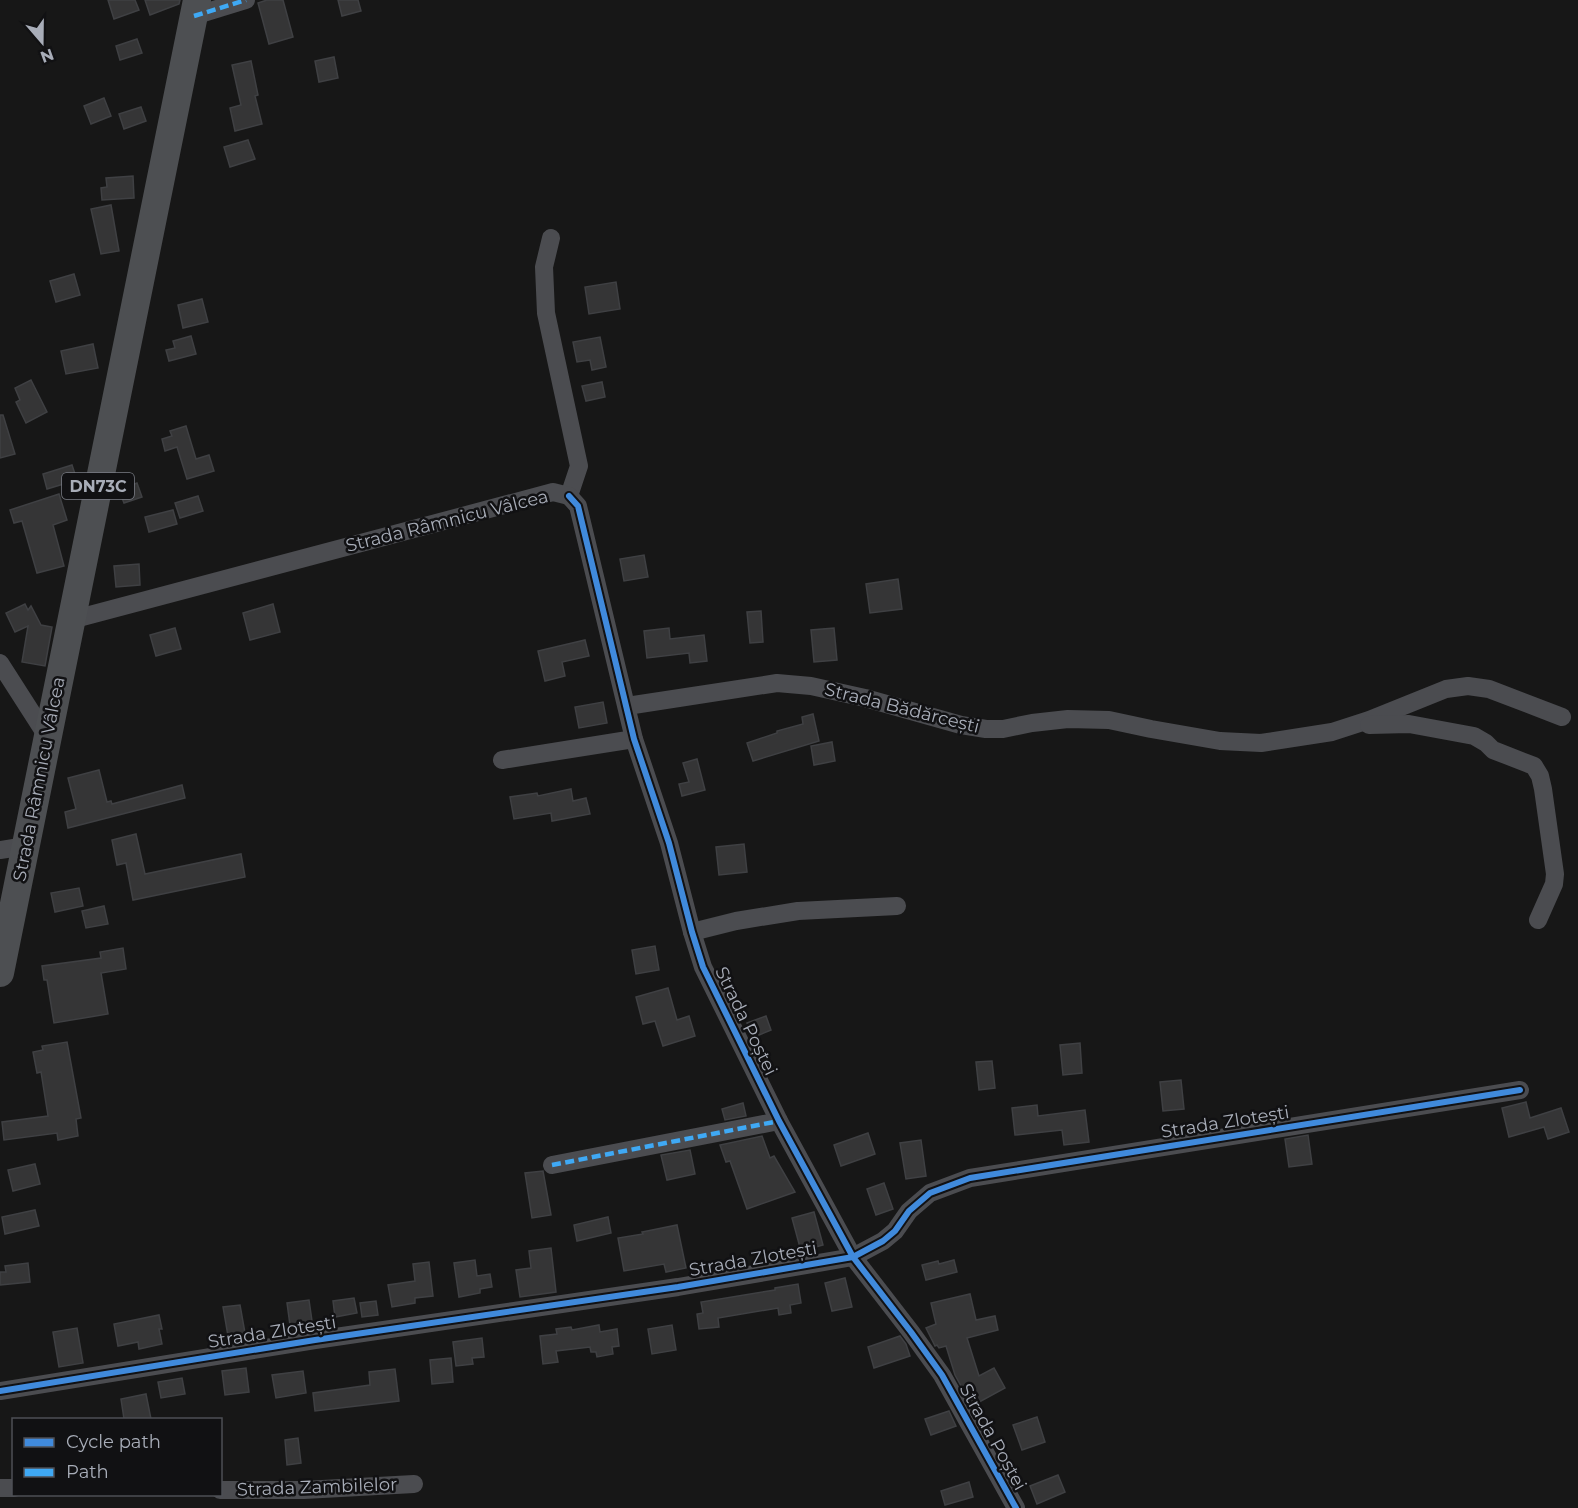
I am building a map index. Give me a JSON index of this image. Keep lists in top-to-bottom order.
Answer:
{
  "streets": {
    "main road": ["DN73C", "Strada Râmnicu Vâlcea"],
    "street": [
      "Strada Bădărcești",
      "Strada Poștei",
      "Strada Zlotești",
      "Strada Zambilelor"
    ]
  },
  "crossings": [
    ["Strada Râmnicu Vâlcea", "Strada Poștei"],
    ["Strada Bădărcești", "Strada Poștei"],
    ["Strada Poștei", "Strada Zlotești"]
  ],
  "legend": ["Cycle path", "Path"],
  "north": "bottom"
}
